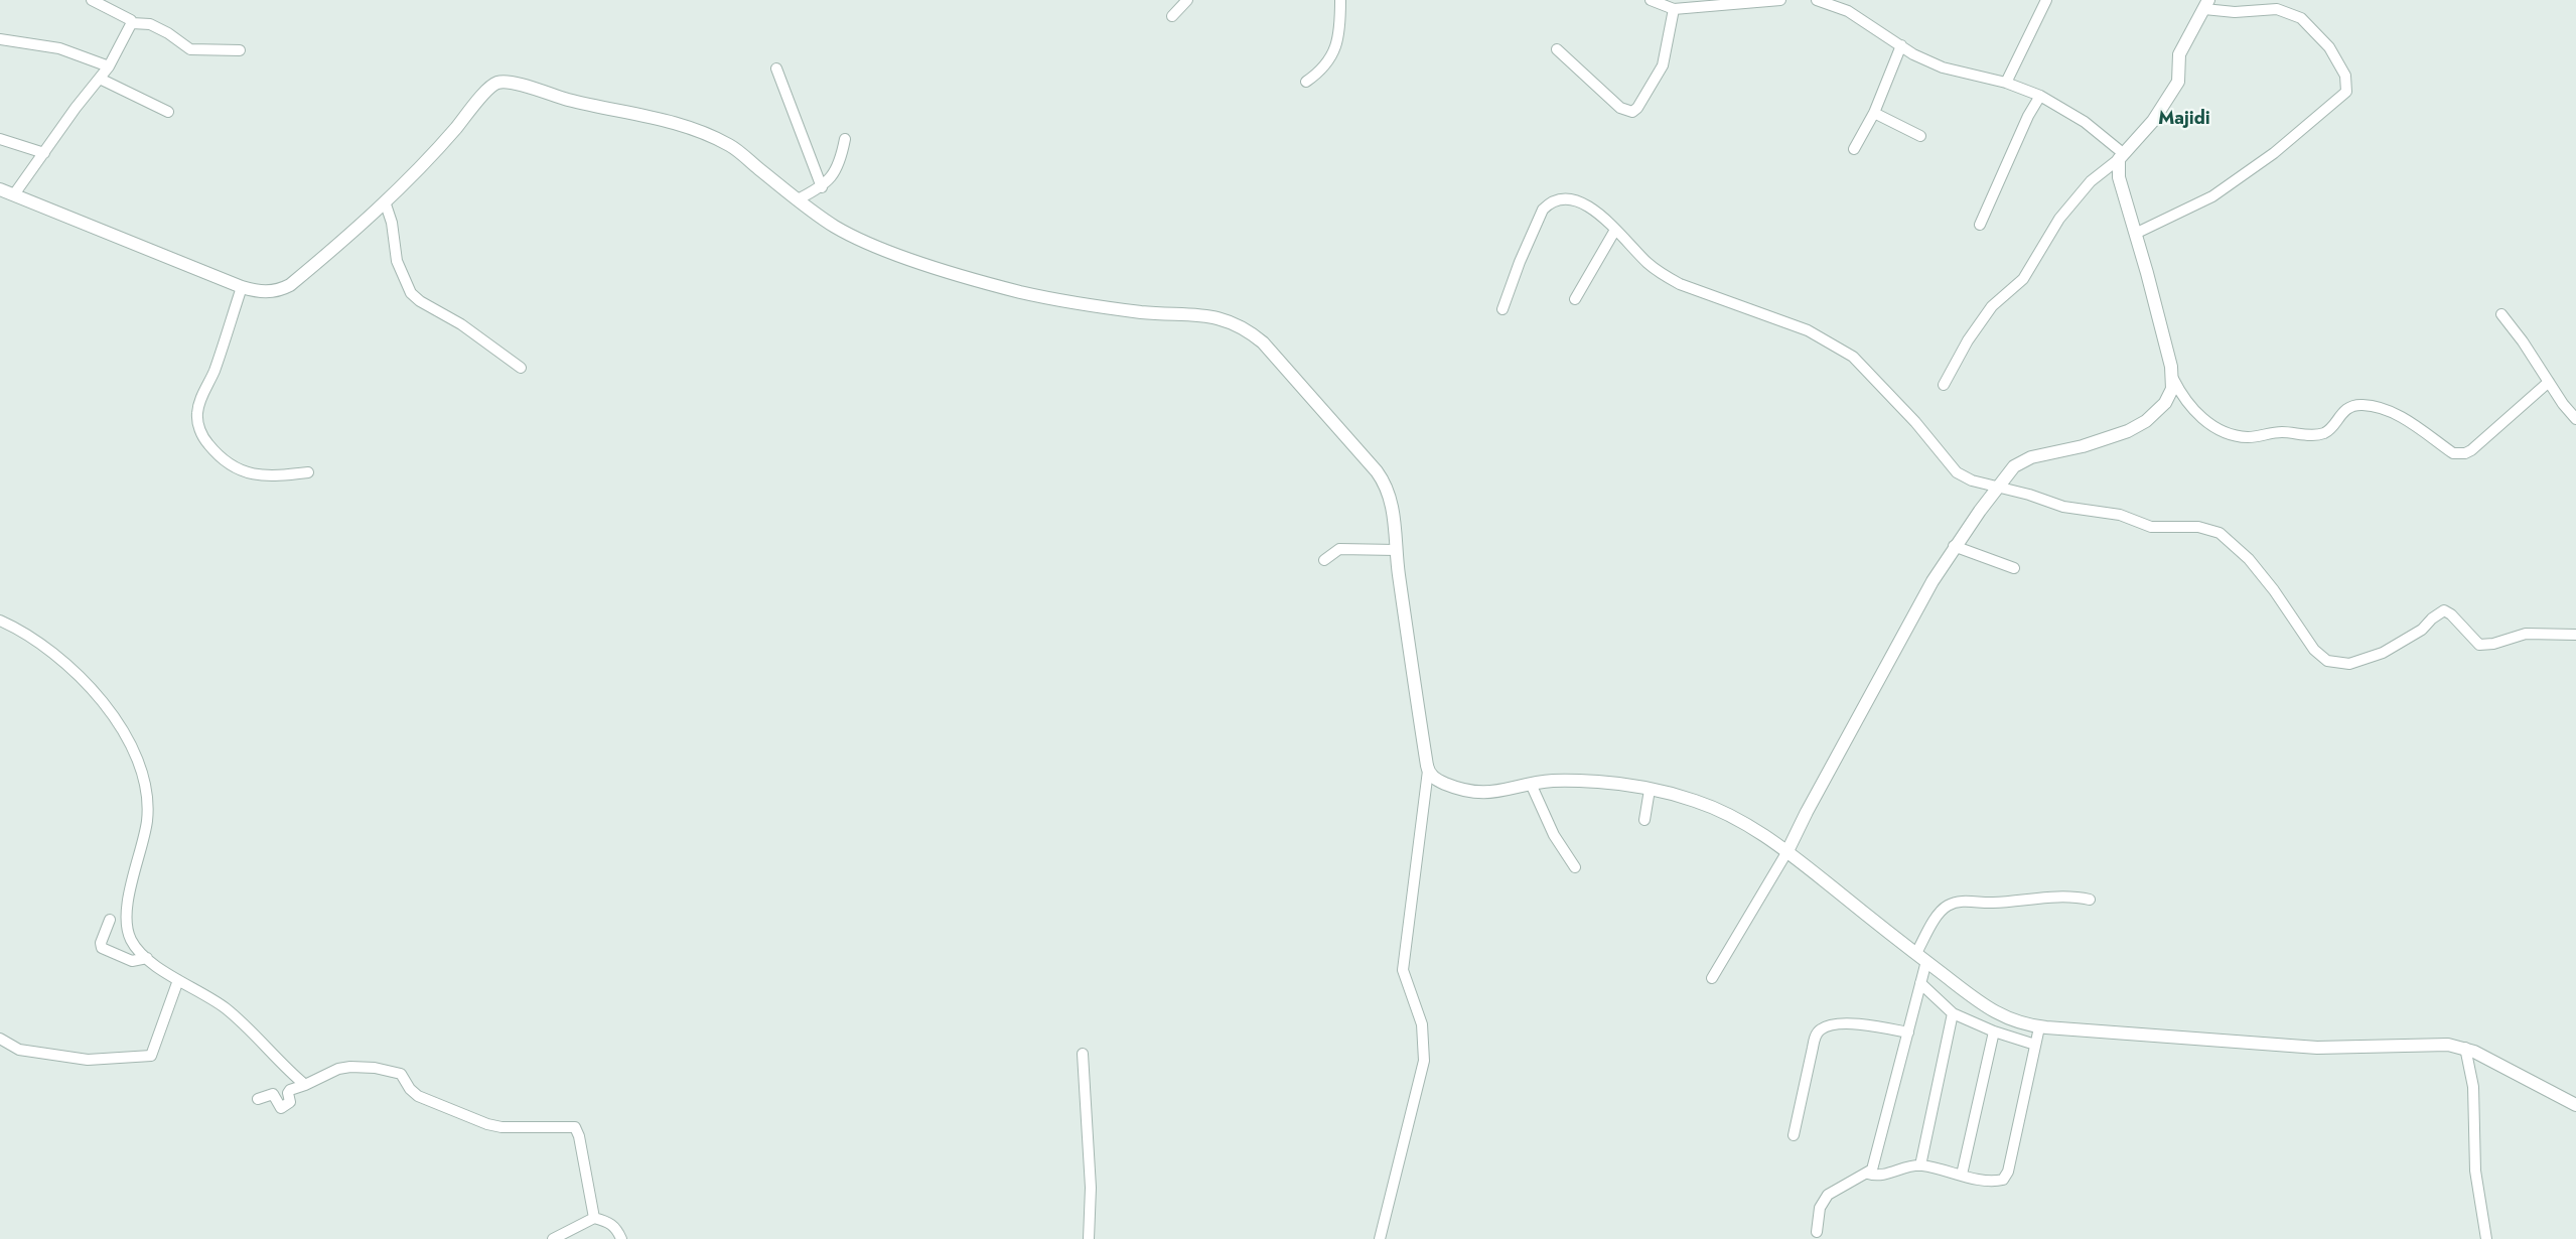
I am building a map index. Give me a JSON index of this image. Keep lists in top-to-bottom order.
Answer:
{
  "districts": ["Majidi"]
}
